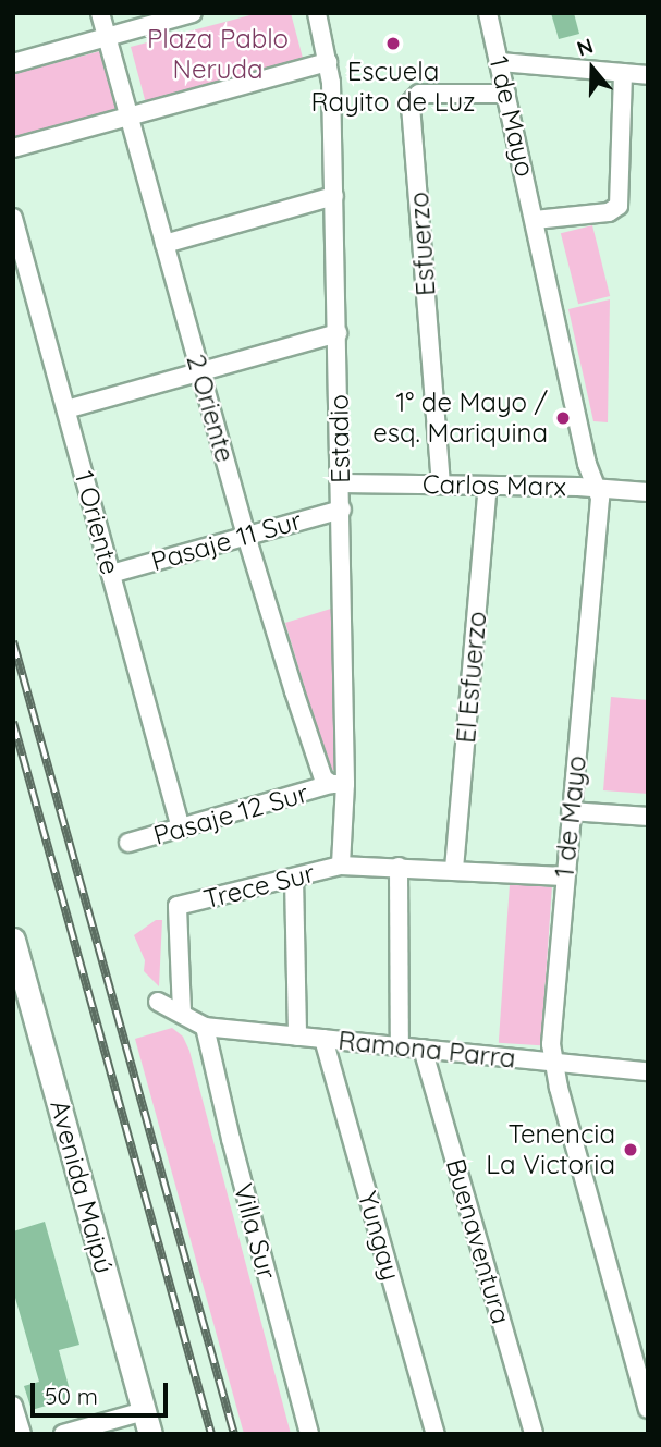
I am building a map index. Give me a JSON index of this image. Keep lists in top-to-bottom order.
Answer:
{
  "streets": {
    "main road": ["Avenida Maipú"],
    "street": [
      "1 de Mayo",
      "Esfuerzo",
      "2 Oriente",
      "Estadio",
      "Carlos Marx",
      "1 Oriente",
      "Pasaje 11 Sur",
      "El Esfuerzo",
      "Pasaje 12 Sur",
      "Trece Sur",
      "Ramona Parra",
      "Villa Sur",
      "Yungay",
      "Buenaventura"
    ]
  },
  "crossings": [
    ["1 de Mayo", "Esfuerzo"],
    ["1 de Mayo", "Carlos Marx"],
    ["1 de Mayo", "Trece Sur"],
    ["1 de Mayo", "Ramona Parra"],
    ["Esfuerzo", "Carlos Marx"],
    ["2 Oriente", "Estadio"],
    ["2 Oriente", "Pasaje 11 Sur"],
    ["2 Oriente", "Pasaje 12 Sur"],
    ["Estadio", "Carlos Marx"],
    ["Estadio", "Pasaje 11 Sur"],
    ["Estadio", "Pasaje 12 Sur"],
    ["Estadio", "Trece Sur"],
    ["Carlos Marx", "El Esfuerzo"],
    ["1 Oriente", "Pasaje 11 Sur"],
    ["1 Oriente", "Pasaje 12 Sur"],
    ["El Esfuerzo", "Trece Sur"],
    ["Ramona Parra", "Villa Sur"],
    ["Ramona Parra", "Yungay"],
    ["Ramona Parra", "Buenaventura"]
  ],
  "parks": ["Plaza Pablo Neruda"],
  "places": ["Escuela Rayito de Luz", "1° de Mayo / esq. Mariquina", "Tenencia La Victoria"],
  "scale_bar": "50 m",
  "north": "top"
}
